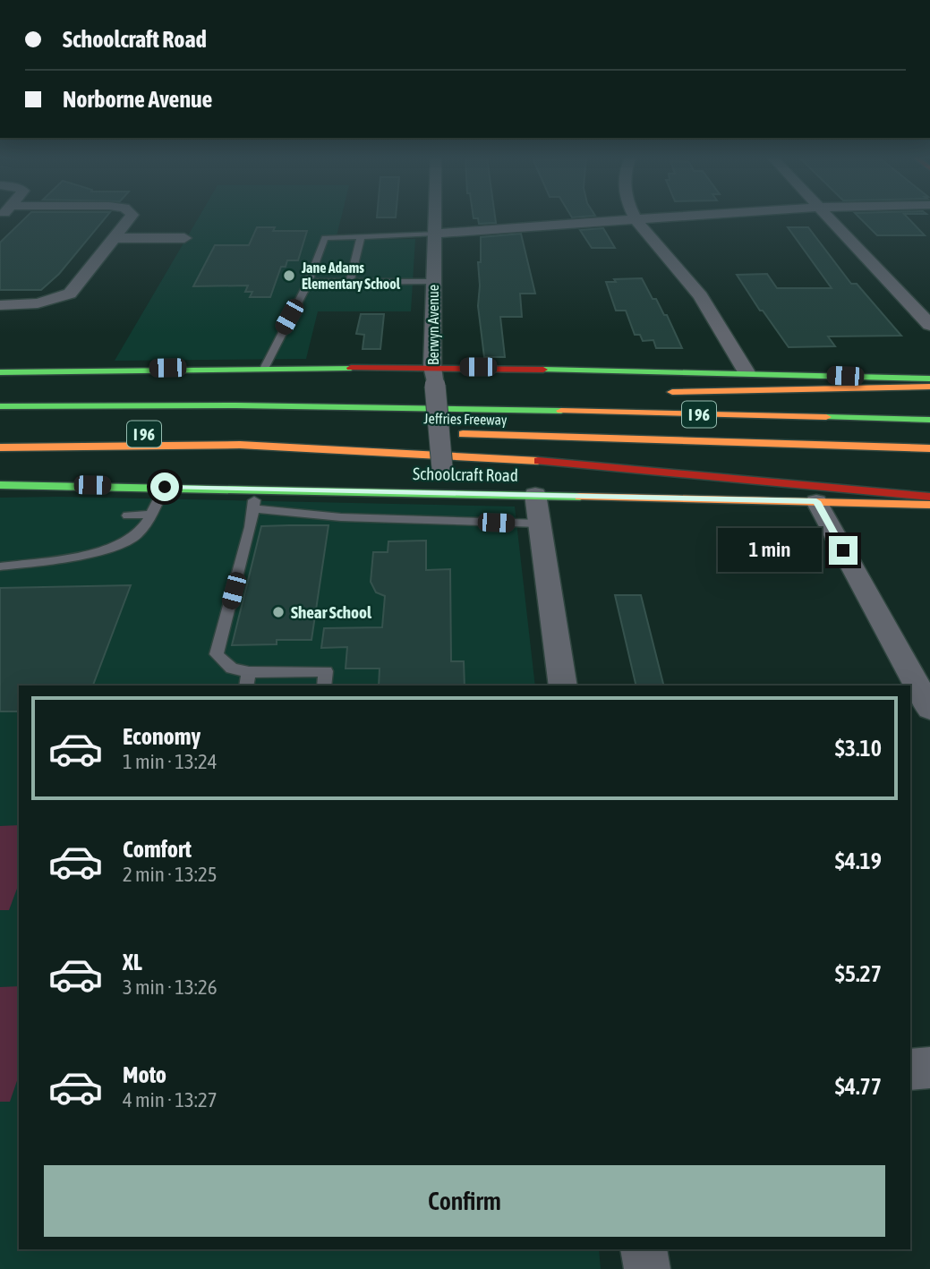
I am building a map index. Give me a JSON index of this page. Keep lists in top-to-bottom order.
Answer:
{
  "streets": {
    "main road": ["I 96", "Jeffries Freeway", "Schoolcraft Road"],
    "street": ["Berwyn Avenue"]
  },
  "crossings": [
    ["Berwyn Avenue", "Schoolcraft Road"]
  ],
  "places": ["Jane Adams Elementary School", "Shear School"],
  "page": {
    "banner": ["Schoolcraft Road", "Norborne Avenue"],
    "bubble": "1 min",
    "list": [
      {
        "name": "Economy",
        "note": "1 min · 13:24",
        "value": "$3.10"
      },
      {
        "name": "Comfort",
        "note": "2 min · 13:25",
        "value": "$4.19"
      },
      {
        "name": "XL",
        "note": "3 min · 13:26",
        "value": "$5.27"
      },
      {
        "name": "Moto",
        "note": "4 min · 13:27",
        "value": "$4.77"
      }
    ],
    "buttons": "Confirm"
  }
}
